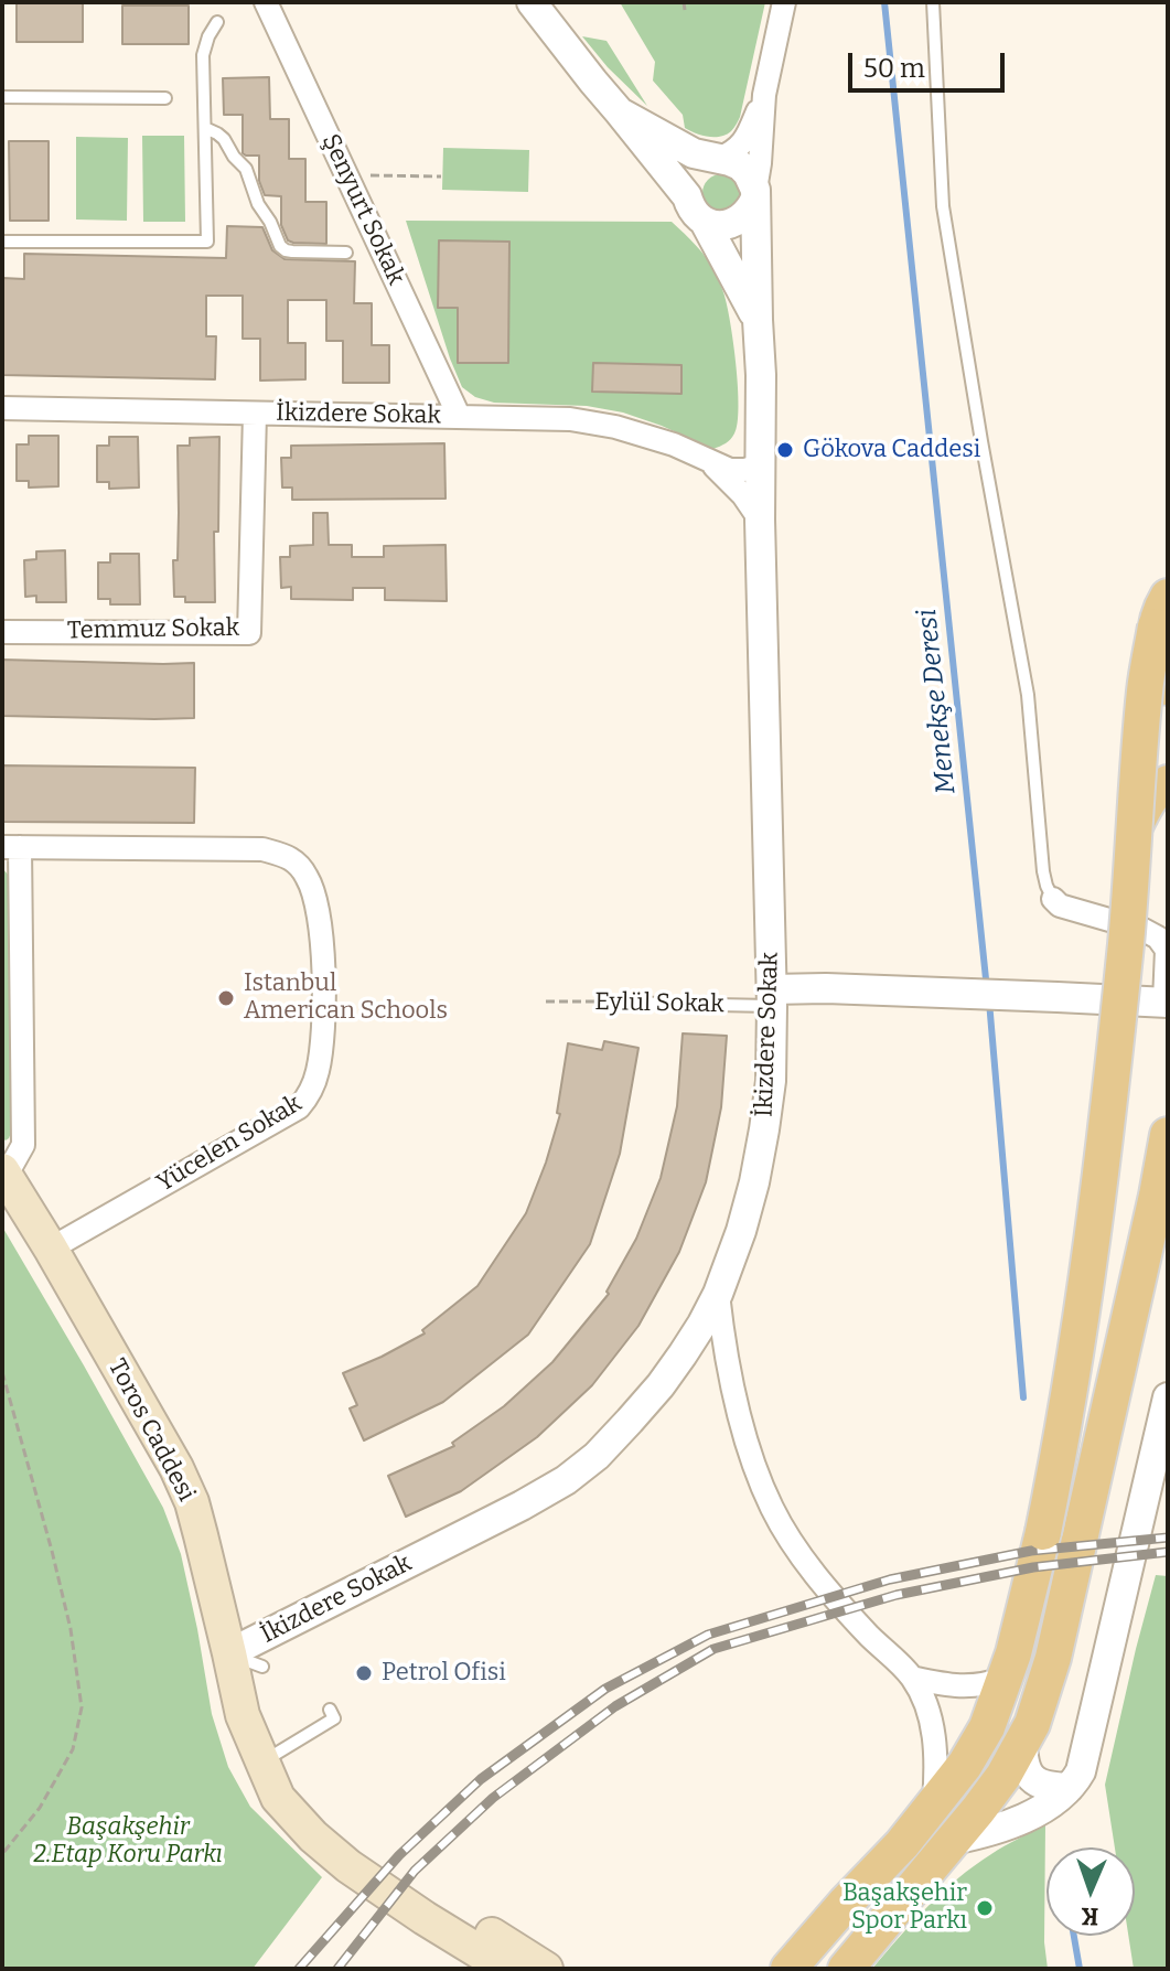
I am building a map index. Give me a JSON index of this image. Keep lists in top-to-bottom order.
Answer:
{
  "streets": {
    "main road": ["Toros Caddesi"],
    "street": [
      "Şenyurt Sokak",
      "İkizdere Sokak",
      "Temmuz Sokak",
      "Yücelen Sokak"
    ],
    "lane": ["Eylül Sokak"]
  },
  "crossings": [
    ["Şenyurt Sokak", "İkizdere Sokak"],
    ["İkizdere Sokak", "Temmuz Sokak"],
    ["İkizdere Sokak", "Eylül Sokak"],
    ["İkizdere Sokak", "Toros Caddesi"],
    ["Yücelen Sokak", "Toros Caddesi"]
  ],
  "water": ["Menekşe Deresi"],
  "parks": ["Başakşehir 2.Etap Koru Parkı"],
  "places": [
    "Gökova Caddesi",
    "Istanbul American Schools",
    "Petrol Ofisi",
    "Başakşehir Spor Parkı"
  ],
  "scale_bar": "50 m",
  "north": "bottom"
}
